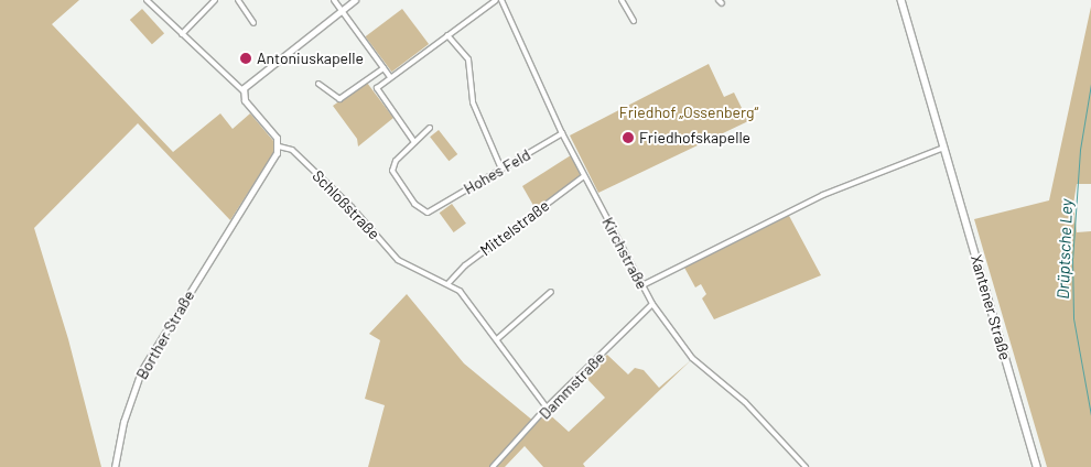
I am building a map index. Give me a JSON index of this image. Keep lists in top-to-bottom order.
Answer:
{
  "streets": {
    "main road": ["Xantener Straße"],
    "street": [
      "Hohes Feld",
      "Schloßstraße",
      "Mittelstraße",
      "Kirchstraße",
      "Borther Straße",
      "Dammstraße"
    ]
  },
  "crossings": [
    ["Hohes Feld", "Kirchstraße"],
    ["Schloßstraße", "Mittelstraße"],
    ["Schloßstraße", "Borther Straße"],
    ["Schloßstraße", "Dammstraße"],
    ["Mittelstraße", "Kirchstraße"],
    ["Kirchstraße", "Dammstraße"]
  ],
  "water": ["Drüptsche Ley"],
  "parks": ["Friedhof „Ossenberg“"],
  "places": ["Antoniuskapelle", "Friedhofskapelle"]
}
